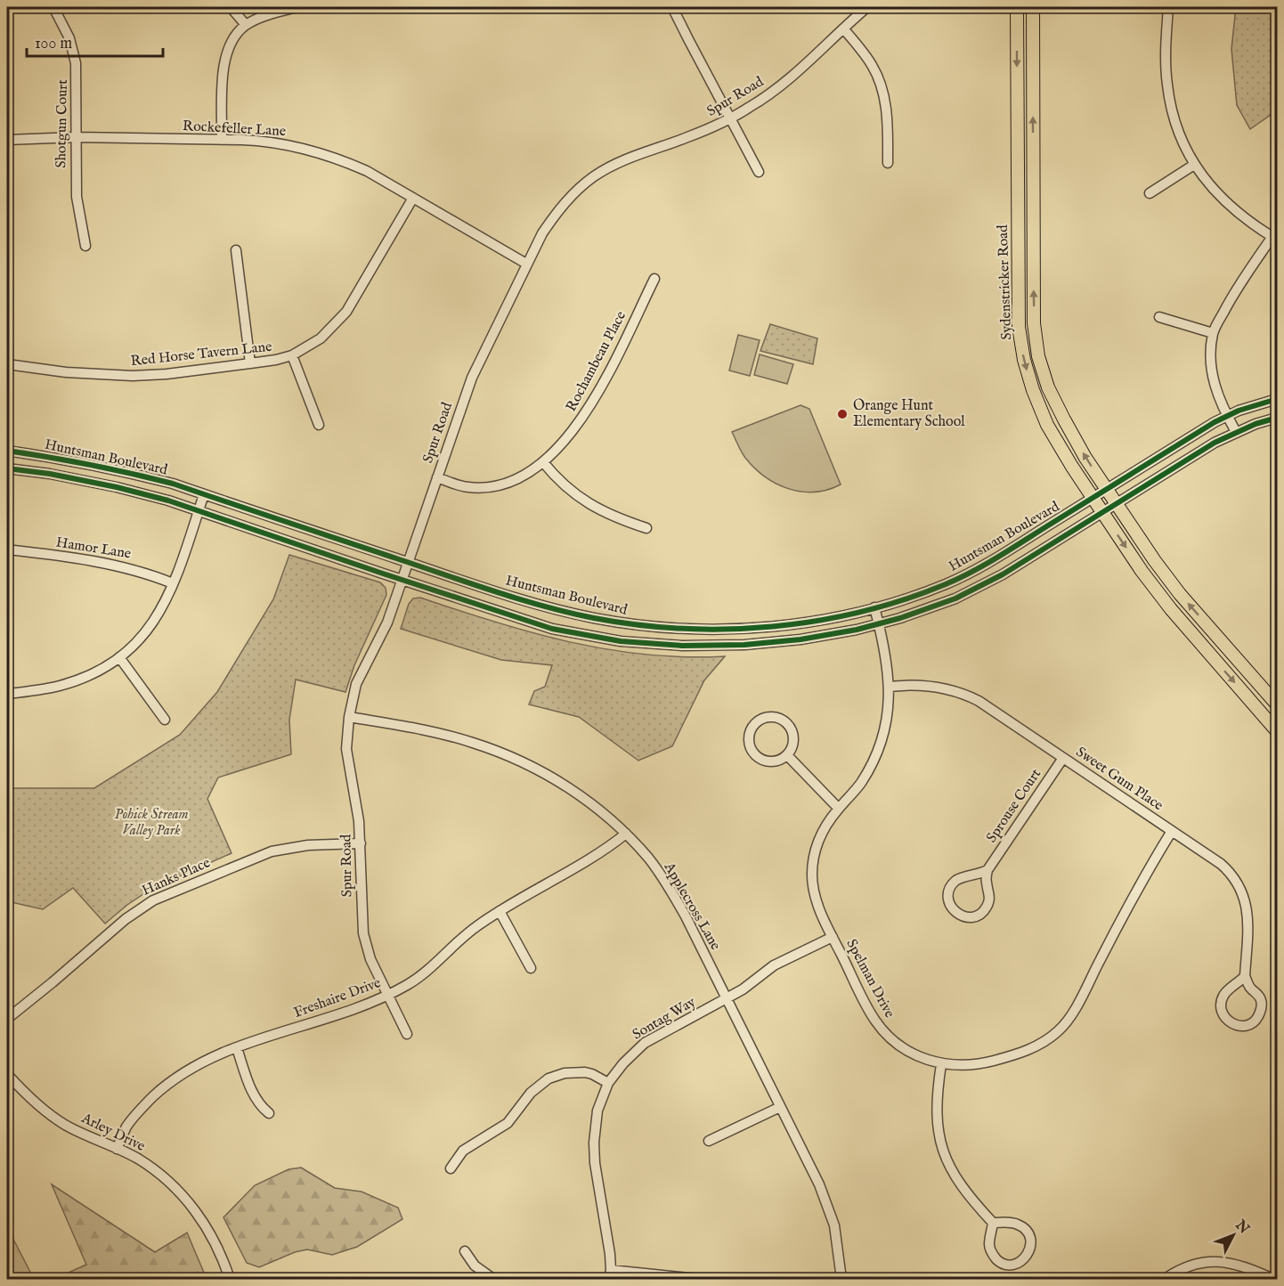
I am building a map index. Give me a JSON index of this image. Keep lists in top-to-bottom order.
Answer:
{
  "streets": {
    "main road": ["Sydenstricker Road"],
    "street": [
      "Spur Road",
      "Shotgun Court",
      "Rockefeller Lane",
      "Red Horse Tavern Lane",
      "Rochambeau Place",
      "Huntsman Boulevard",
      "Hamor Lane",
      "Sweet Gum Place",
      "Sprouse Court",
      "Hanks Place",
      "Applecross Lane",
      "Spelman Drive",
      "Freshaire Drive",
      "Sontag Way",
      "Arley Drive"
    ]
  },
  "crossings": [
    ["Spur Road", "Rockefeller Lane"],
    ["Spur Road", "Rochambeau Place"],
    ["Spur Road", "Huntsman Boulevard"],
    ["Spur Road", "Hanks Place"],
    ["Spur Road", "Applecross Lane"],
    ["Spur Road", "Freshaire Drive"],
    ["Shotgun Court", "Rockefeller Lane"],
    ["Rockefeller Lane", "Red Horse Tavern Lane"],
    ["Sydenstricker Road", "Huntsman Boulevard"],
    ["Huntsman Boulevard", "Spelman Drive"],
    ["Sweet Gum Place", "Sprouse Court"],
    ["Sweet Gum Place", "Spelman Drive"],
    ["Applecross Lane", "Freshaire Drive"],
    ["Applecross Lane", "Sontag Way"],
    ["Spelman Drive", "Sontag Way"],
    ["Freshaire Drive", "Arley Drive"]
  ],
  "parks": ["Pohick Stream Valley Park"],
  "places": ["Orange Hunt Elementary School"],
  "scale_bar": "100 m",
  "north": "top right"
}
